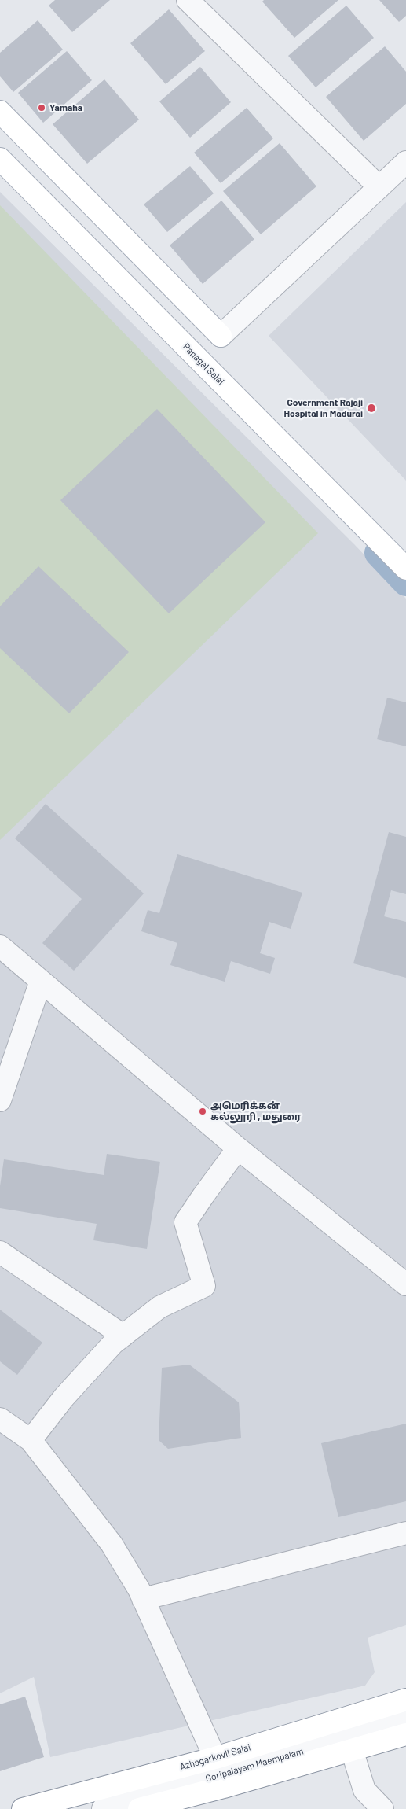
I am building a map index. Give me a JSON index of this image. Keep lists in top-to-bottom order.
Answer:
{
  "streets": {
    "main road": ["Panagal Salai", "Azhagarkovil Salai"],
    "street": ["Goripalayam Maempalam"]
  },
  "places": ["Yamaha", "Government Rajaji Hospital in Madurai", "அமெரிக்கன் கல்லூரி , மதுரை"]
}
